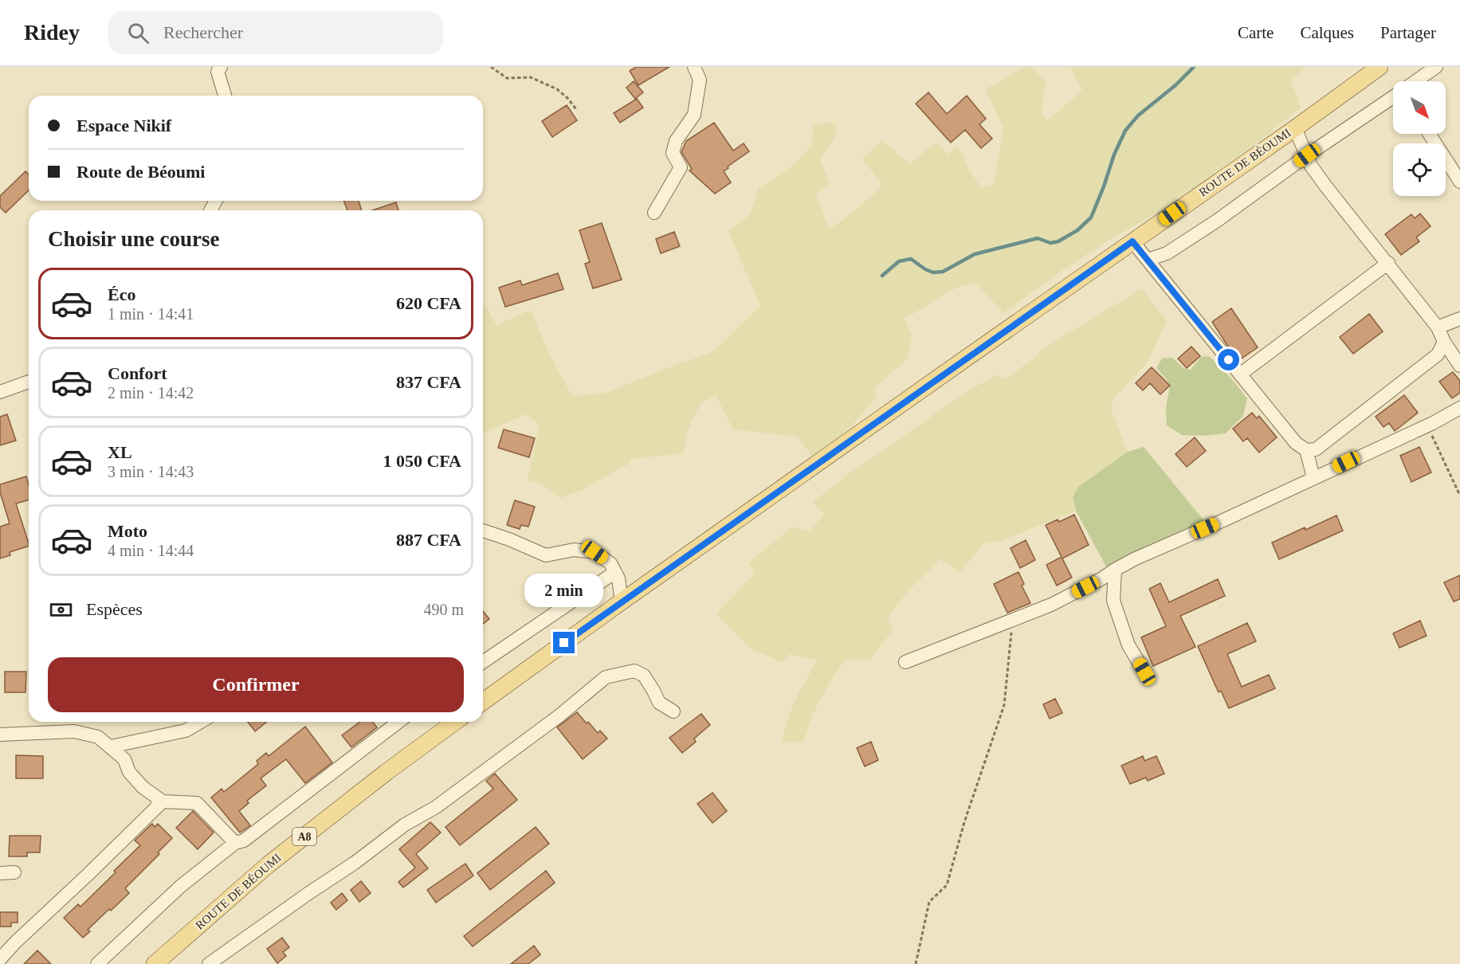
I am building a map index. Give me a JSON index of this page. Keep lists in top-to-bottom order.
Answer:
{
  "streets": {
    "main road": ["ROUTE DE BÉOUMI", "A8"]
  },
  "north": "bottom right",
  "page": {
    "header": "Ridey",
    "search": "Rechercher",
    "nav": ["Carte", "Calques", "Partager"],
    "banner": ["Espace Nikif", "Route de Béoumi"],
    "heading": "Choisir une course",
    "list": [
      {
        "name": "Éco",
        "note": "1 min · 14:41",
        "value": "620 CFA"
      },
      {
        "name": "Confort",
        "note": "2 min · 14:42",
        "value": "837 CFA"
      },
      {
        "name": "XL",
        "note": "3 min · 14:43",
        "value": "1 050 CFA"
      },
      {
        "name": "Moto",
        "note": "4 min · 14:44",
        "value": "887 CFA"
      }
    ],
    "bubble": "2 min",
    "pay": ["Espèces", "490 m"],
    "buttons": "Confirmer"
  }
}
